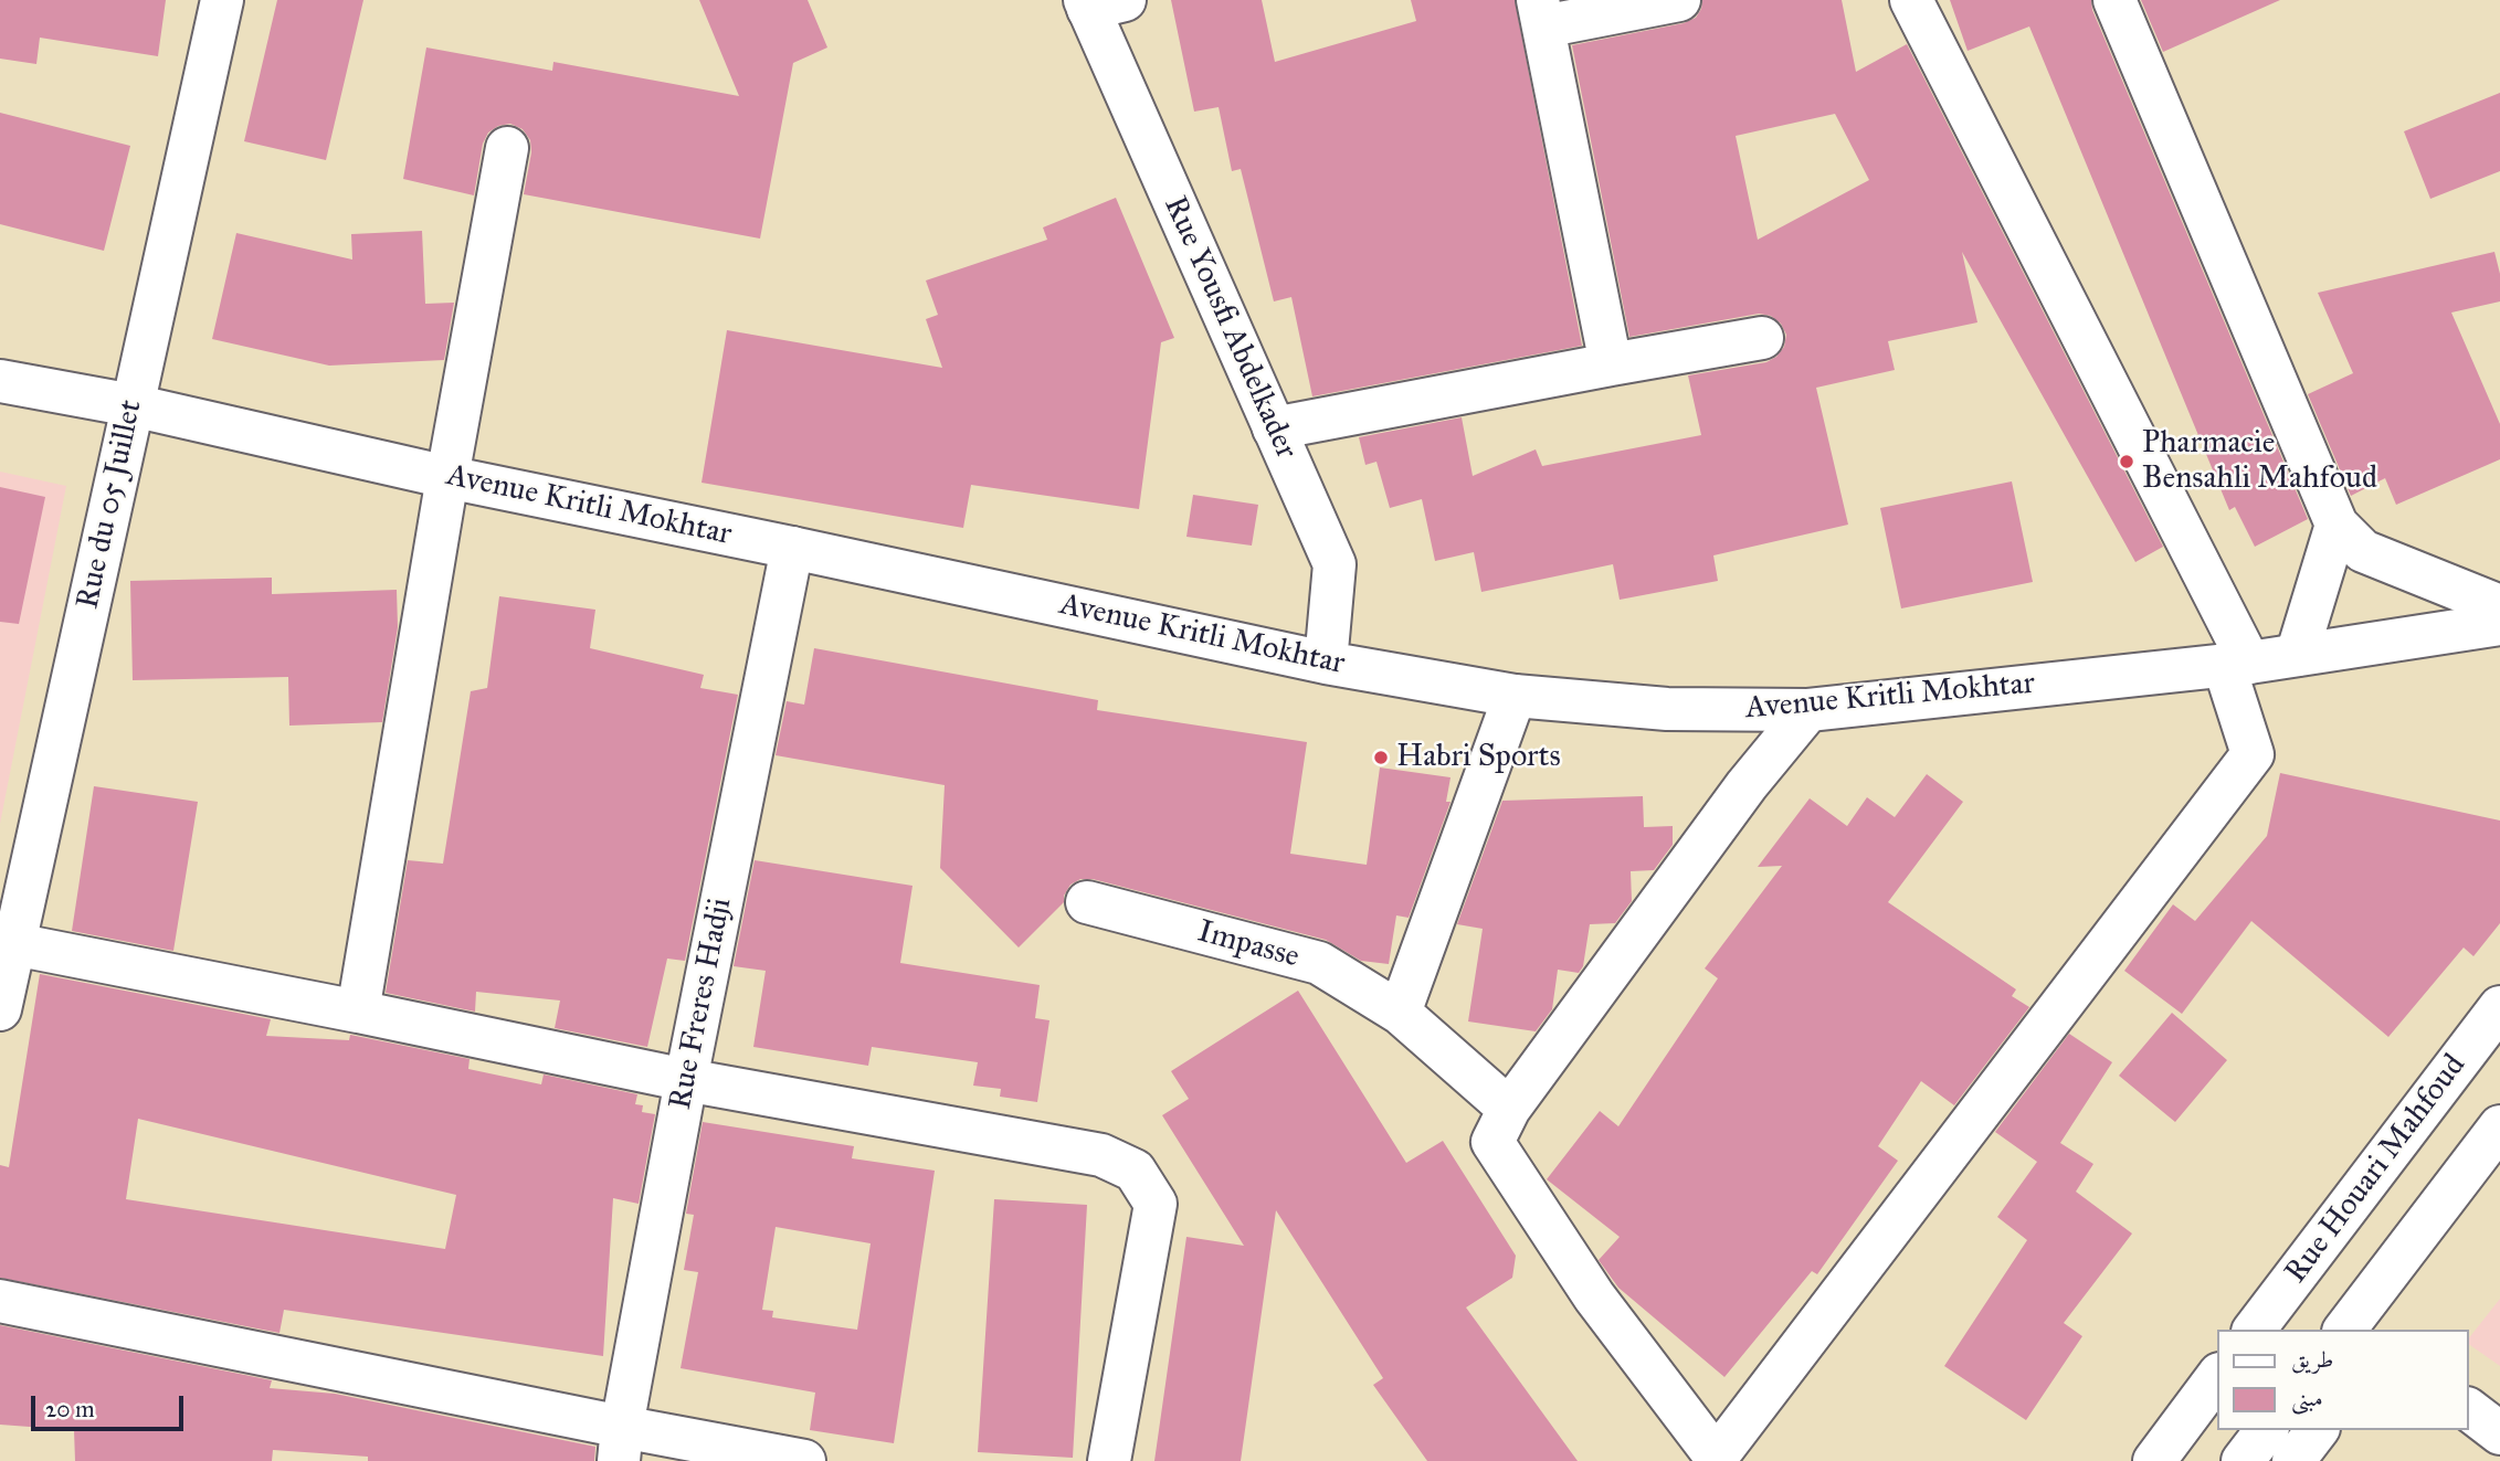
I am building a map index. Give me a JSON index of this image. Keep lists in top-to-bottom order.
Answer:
{
  "streets": {
    "street": [
      "Rue Yousfi Abdelkader",
      "Rue du 05 Juillet",
      "Avenue Kritli Mokhtar",
      "Impasse",
      "Rue Freres Hadji",
      "Rue Houari Mahfoud"
    ]
  },
  "crossings": [
    ["Rue Yousfi Abdelkader", "Avenue Kritli Mokhtar"],
    ["Rue du 05 Juillet", "Avenue Kritli Mokhtar"],
    ["Avenue Kritli Mokhtar", "Rue Freres Hadji"]
  ],
  "places": ["Pharmacie Bensahli Mahfoud", "Habri Sports"],
  "legend": ["طريق", "مبنى"],
  "scale_bar": "20 m"
}
